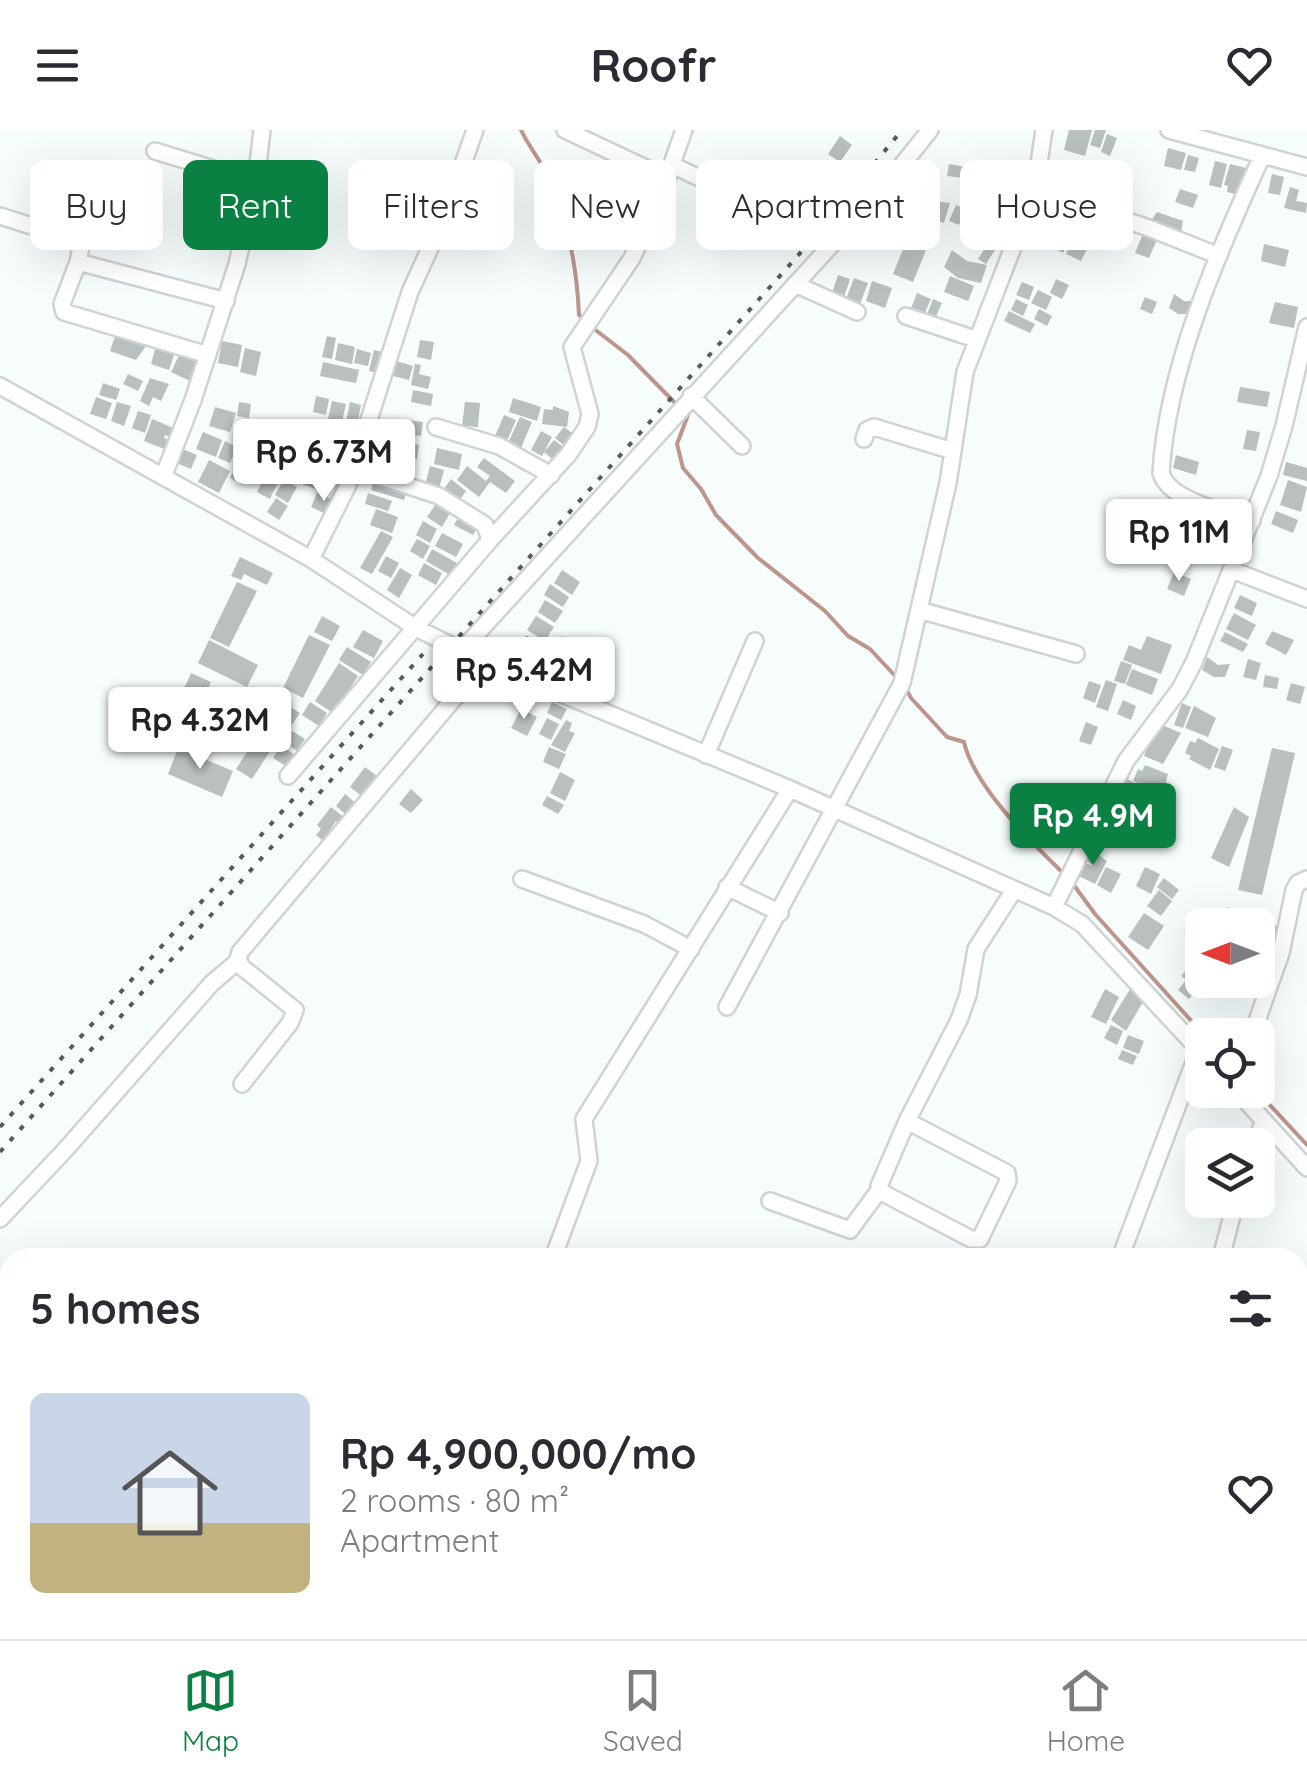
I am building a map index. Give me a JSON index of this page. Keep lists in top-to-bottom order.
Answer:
{
  "north": "left",
  "page": {
    "header": "Roofr",
    "chip": [
      "Buy",
      "Rent",
      "Filters",
      "New",
      "Apartment",
      "House"
    ],
    "price": [
      "Rp 6.73M",
      "Rp 11M",
      "Rp 5.42M",
      "Rp 4.32M",
      "Rp 4.9M"
    ],
    "heading": "5 homes",
    "list": [
      {
        "name": "Rp 4,900,000/mo",
        "note": "2 rooms · 80 m² · Apartment"
      }
    ],
    "tabs": ["Map", "Saved", "Home"]
  }
}
